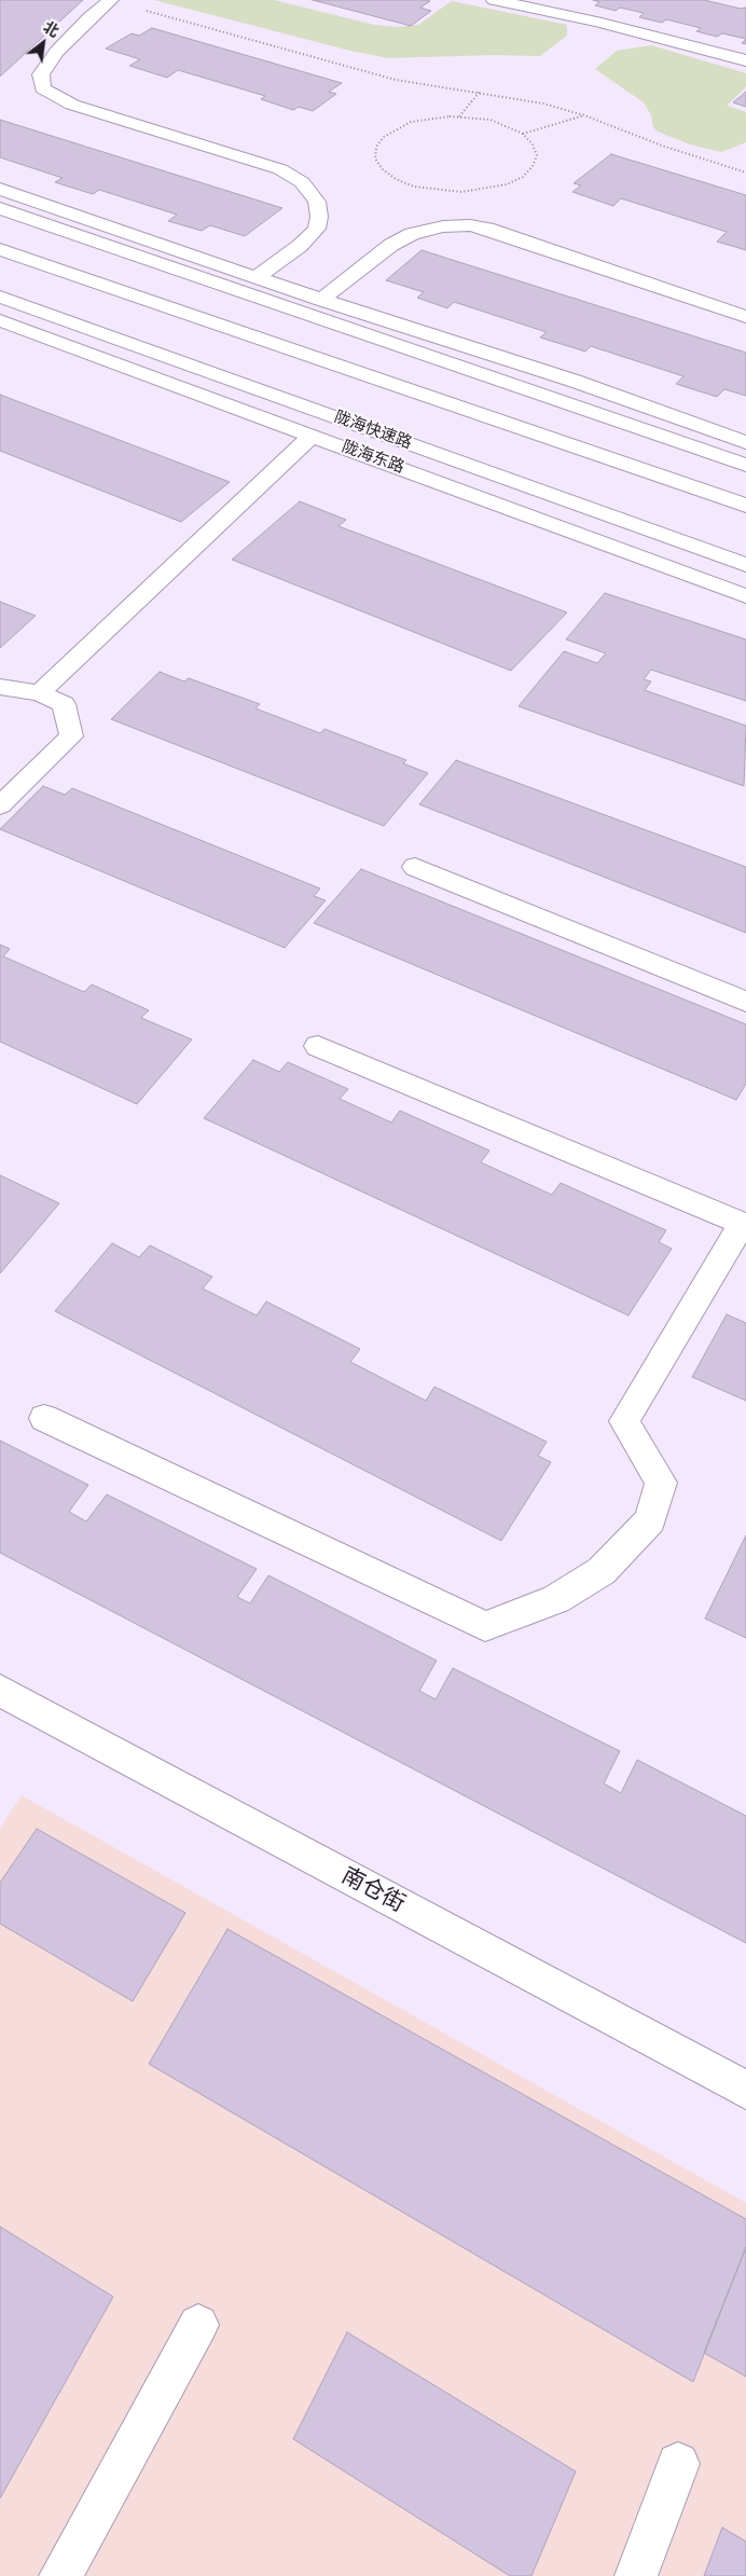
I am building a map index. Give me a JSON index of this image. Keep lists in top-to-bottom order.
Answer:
{
  "streets": {
    "main road": ["陇海快速路", "陇海东路", "南仓街"]
  },
  "north": "top right"
}
